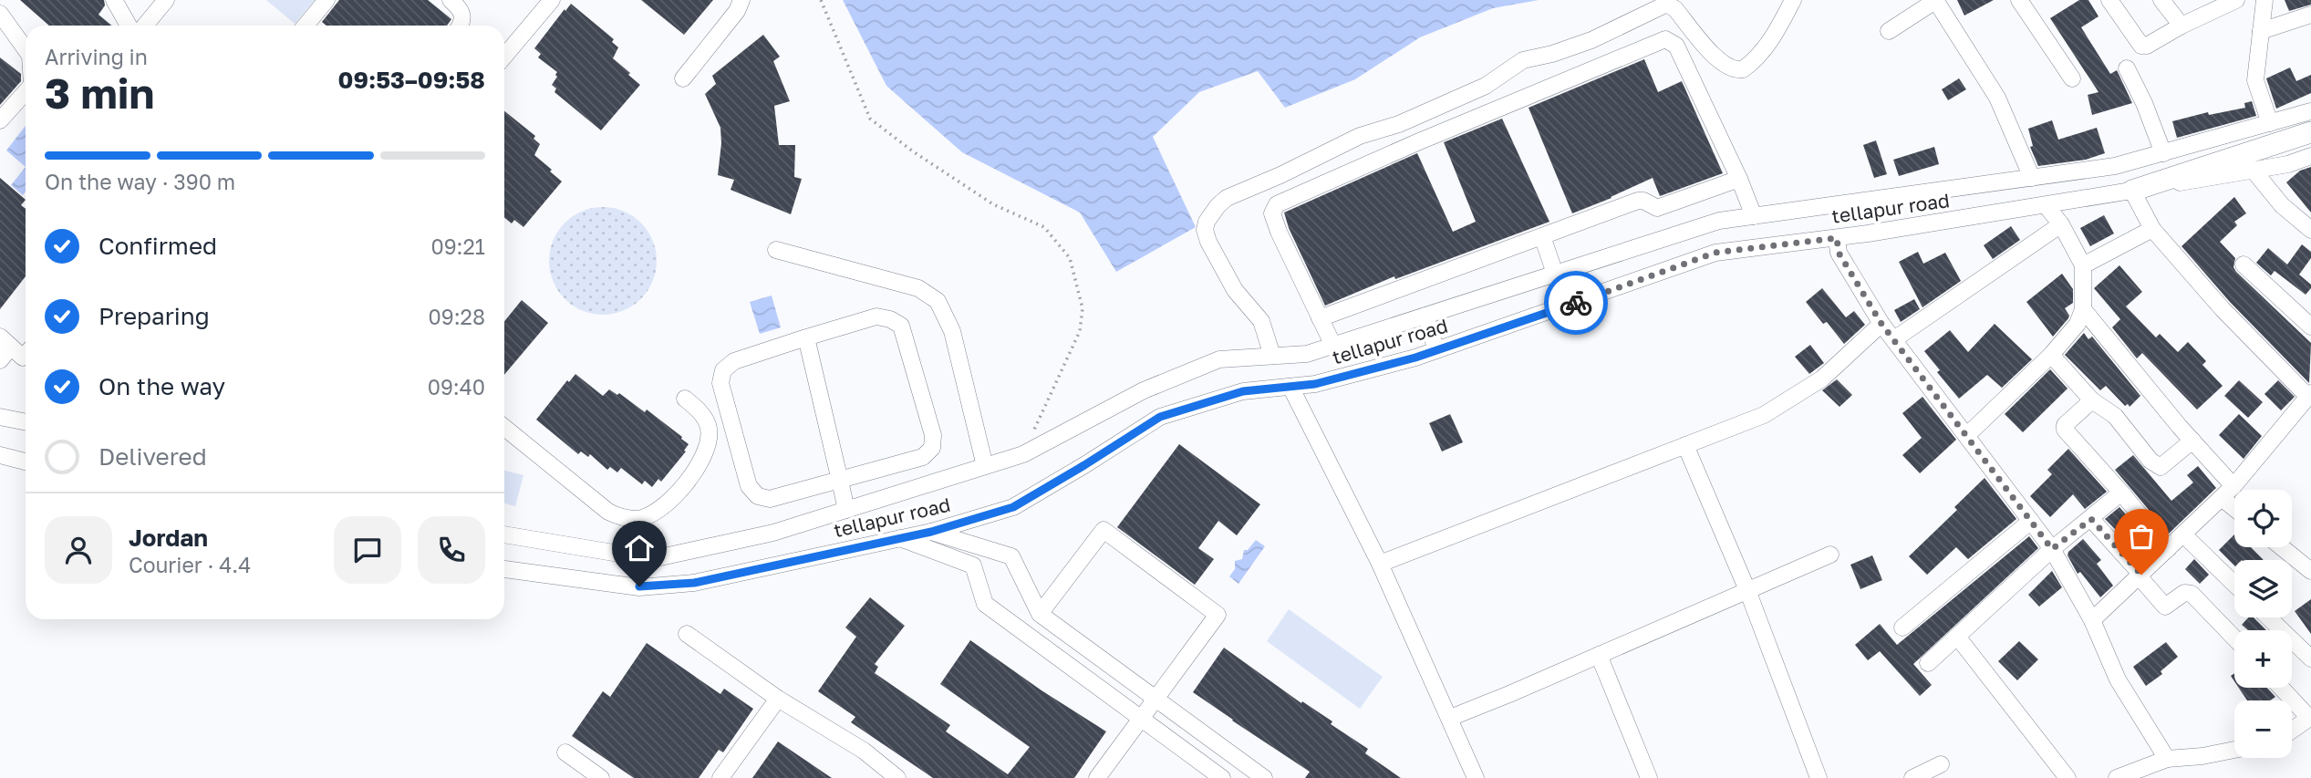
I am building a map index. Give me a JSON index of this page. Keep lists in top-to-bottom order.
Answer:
{
  "streets": {
    "street": ["tellapur road"]
  },
  "page": {
    "heading": ["3 min", "Arriving in", "09:53–09:58"],
    "panel": ["Jordan", "Courier · 4.4"],
    "bar": "On the way · 390 m",
    "list": [
      ["Confirmed", "09:21"],
      ["Preparing", "09:28"],
      ["On the way", "09:40"],
      "Delivered"
    ],
    "map_buttons": ["+", "−"]
  }
}
